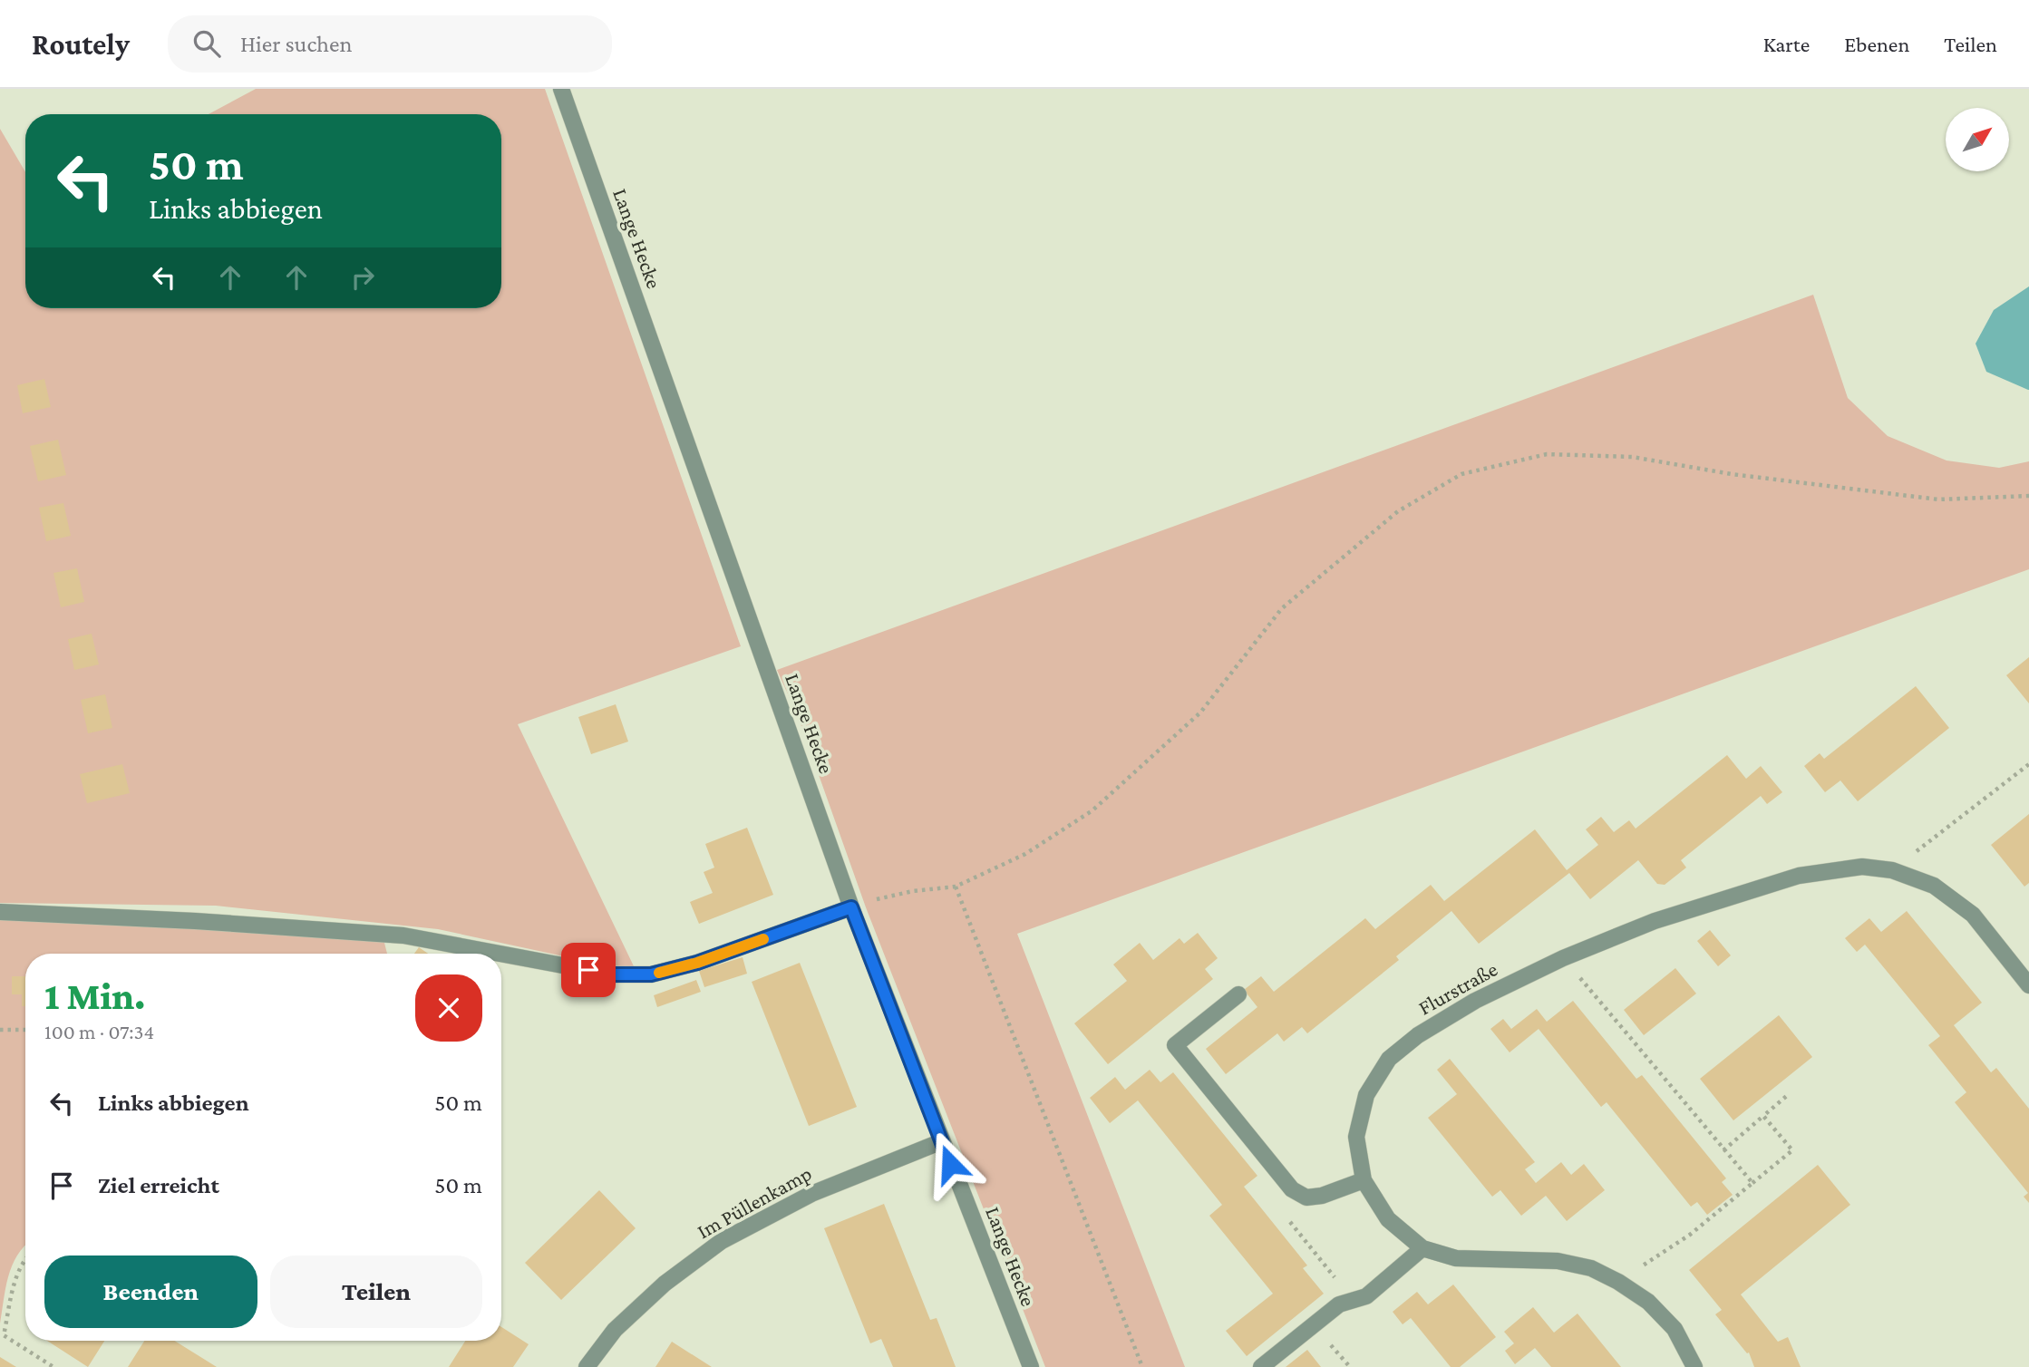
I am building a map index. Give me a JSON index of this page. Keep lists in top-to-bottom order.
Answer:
{
  "streets": {
    "street": ["Lange Hecke", "Flurstraße", "Im Püllenkamp"]
  },
  "crossings": [
    ["Lange Hecke", "Im Püllenkamp"]
  ],
  "north": "top right",
  "page": {
    "header": "Routely",
    "search": "Hier suchen",
    "nav": ["Karte", "Ebenen", "Teilen"],
    "turn": ["50 m", "Links abbiegen"],
    "heading": ["1 Min.", "100 m · 07:34"],
    "list": [
      {
        "name": "Links abbiegen",
        "value": "50 m"
      },
      {
        "name": "Ziel erreicht",
        "value": "50 m"
      }
    ],
    "buttons": ["Beenden", "Teilen"]
  }
}
